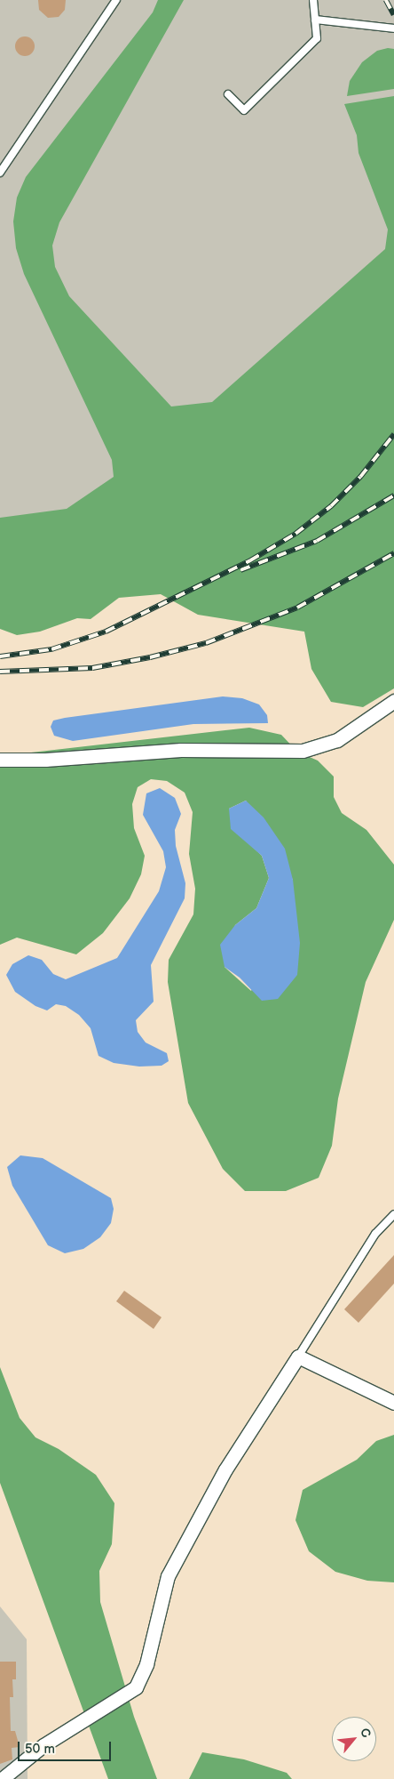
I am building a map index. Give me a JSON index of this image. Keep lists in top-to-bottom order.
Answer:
{
  "scale_bar": "50 m",
  "north": "top right"
}
